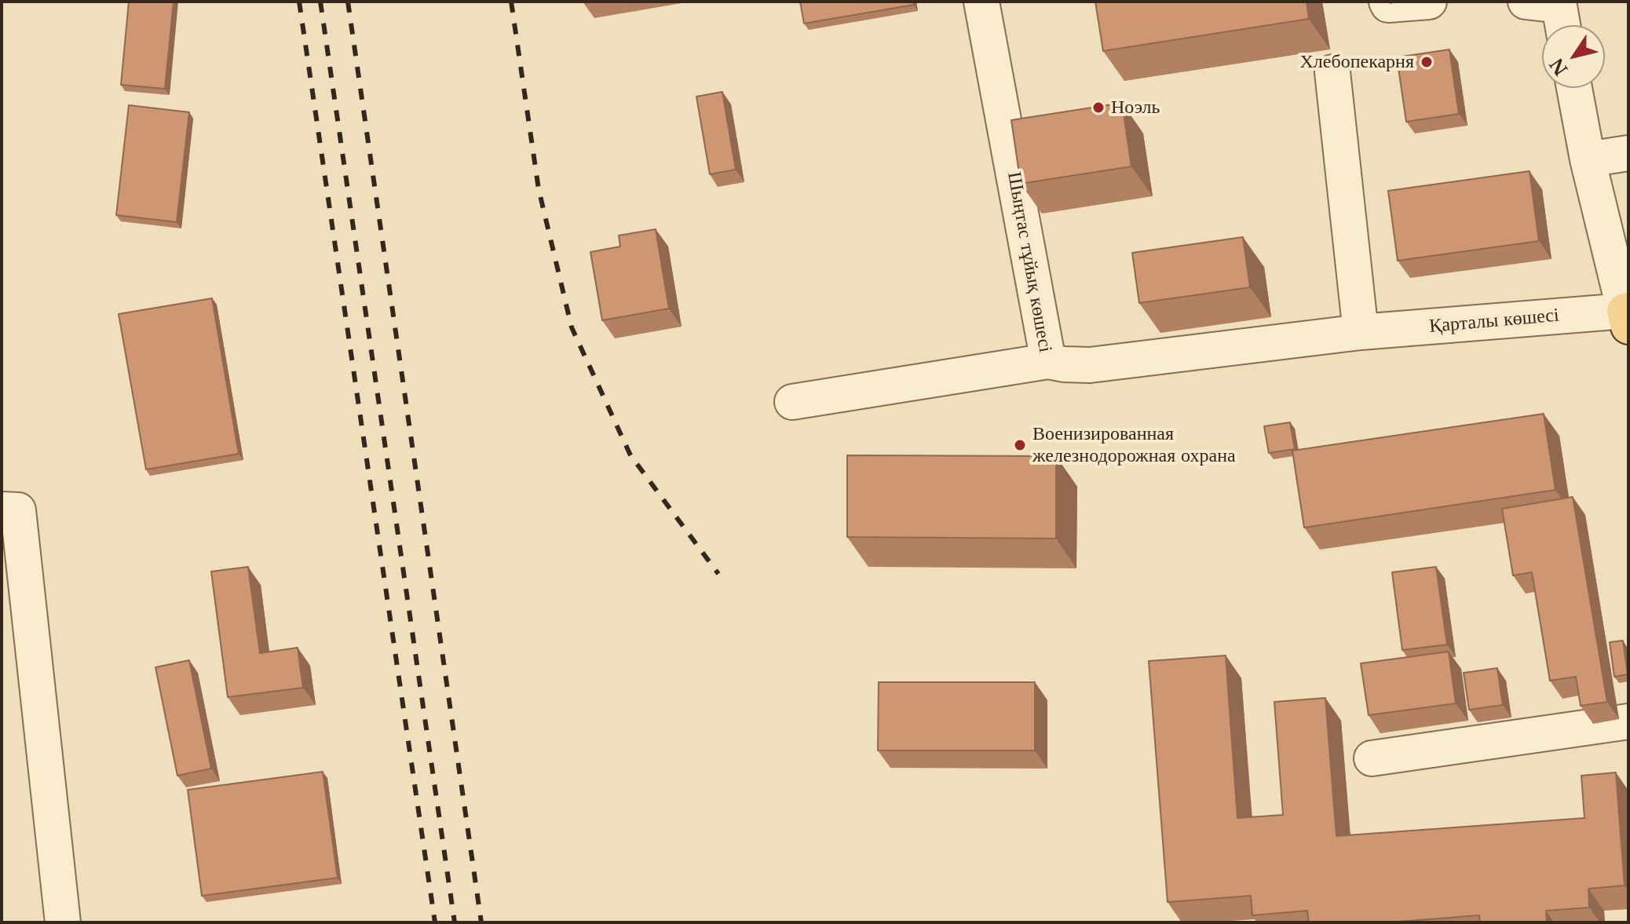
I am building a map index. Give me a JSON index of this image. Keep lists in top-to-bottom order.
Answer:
{
  "streets": {
    "street": ["Шыңтас тұйық көшесі", "Қарталы көшесі"]
  },
  "crossings": [
    ["Шыңтас тұйық көшесі", "Қарталы көшесі"]
  ],
  "places": ["Хлебопекарня", "Ноэль", "Военизированная железнодорожная охрана"],
  "north": "bottom left"
}
